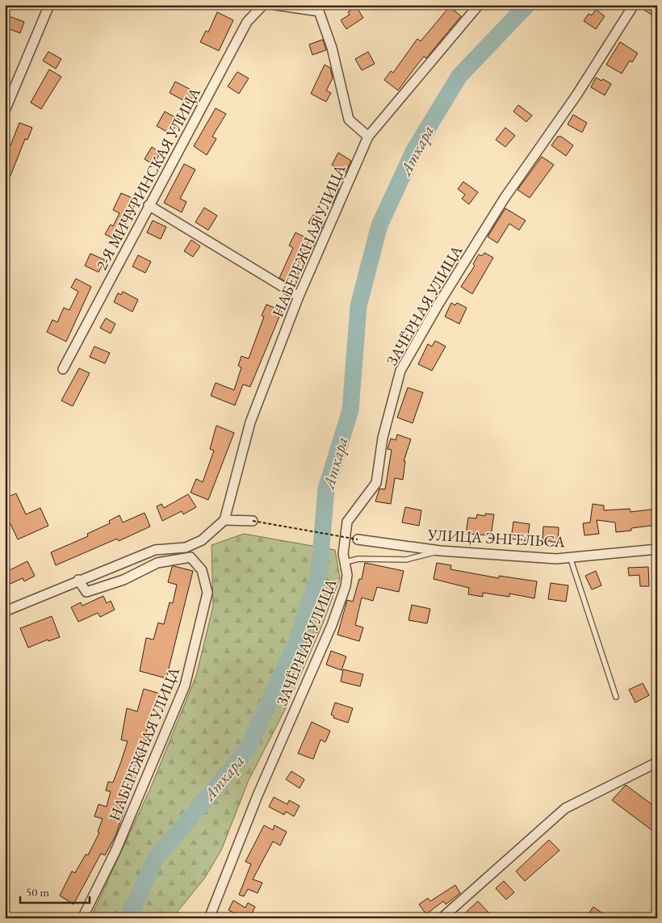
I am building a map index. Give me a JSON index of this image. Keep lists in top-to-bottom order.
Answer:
{
  "streets": {
    "street": [
      "2-Я МИЧУРИНСКАЯ УЛИЦА",
      "НАБЕРЕЖНАЯ УЛИЦА",
      "ЗАЧЁРНАЯ УЛИЦА",
      "УЛИЦА ЭНГЕЛЬСА"
    ]
  },
  "water": ["Аткара"],
  "scale_bar": "50 m"
}
